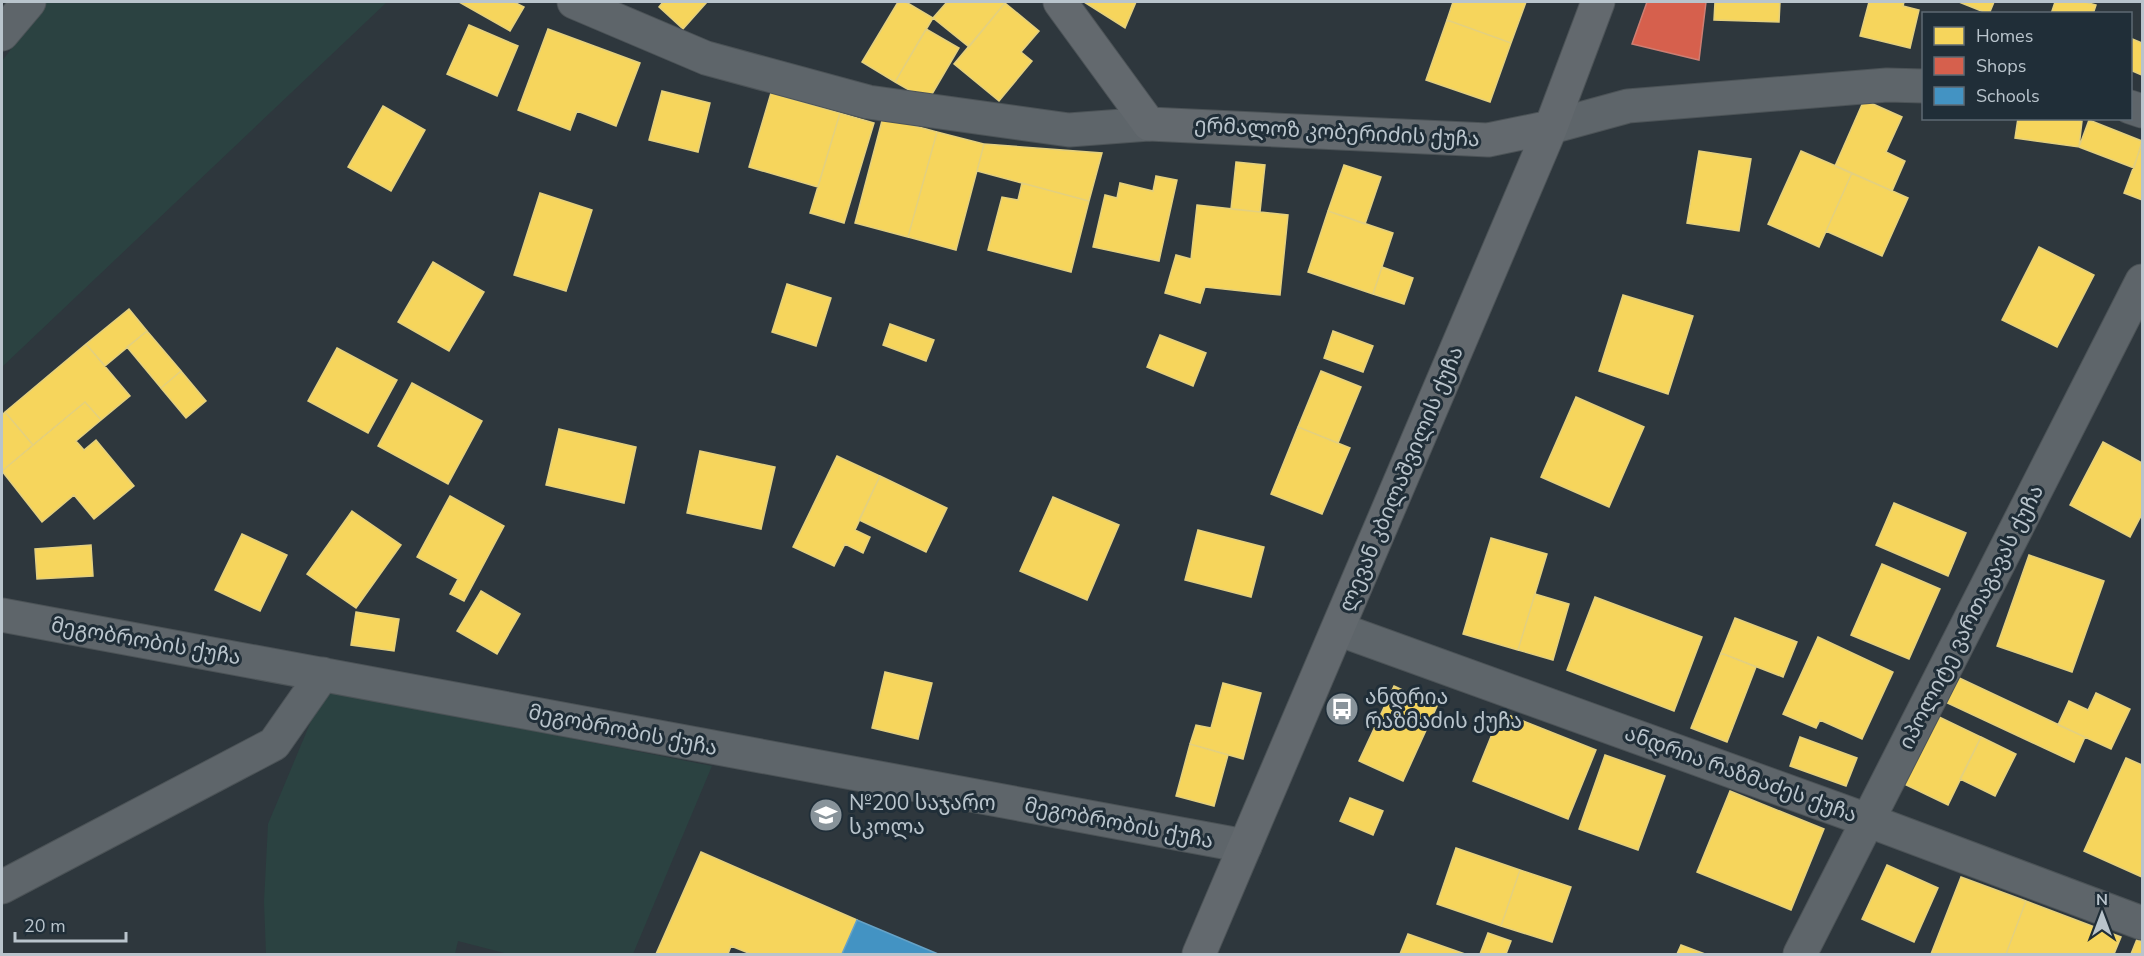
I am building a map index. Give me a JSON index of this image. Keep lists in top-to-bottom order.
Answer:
{
  "streets": {
    "main road": ["ერმალოზ კობერიძის ქუჩა", "ლევან კბილაშვილის ქუჩა"],
    "street": ["იპოლიტე ვართაგავას ქუჩა", "მეგობრობის ქუჩა", "ანდრია რაზმაძეს ქუჩა"]
  },
  "crossings": [
    ["ერმალოზ კობერიძის ქუჩა", "ლევან კბილაშვილის ქუჩა"],
    ["ლევან კბილაშვილის ქუჩა", "მეგობრობის ქუჩა"],
    ["ლევან კბილაშვილის ქუჩა", "ანდრია რაზმაძეს ქუჩა"],
    ["იპოლიტე ვართაგავას ქუჩა", "ანდრია რაზმაძეს ქუჩა"]
  ],
  "places": {
    "bus stop": ["ანდრია რაზმაძის ქუჩა"],
    "school or university": ["№200 საჯარო სკოლა"]
  },
  "legend": ["Homes", "Shops", "Schools"],
  "scale_bar": "20 m",
  "north": "top"
}
